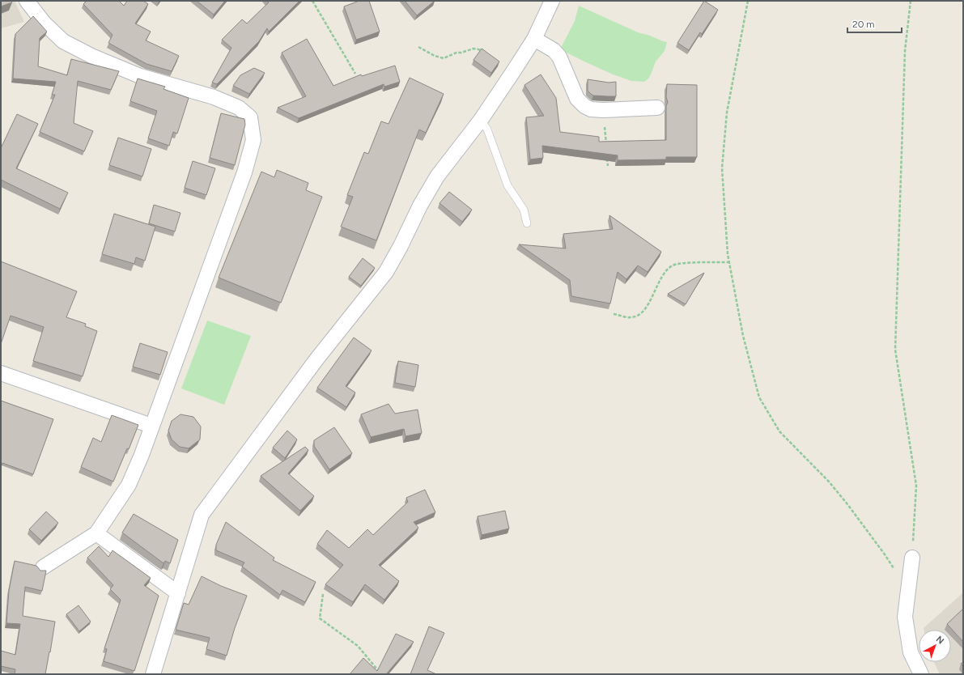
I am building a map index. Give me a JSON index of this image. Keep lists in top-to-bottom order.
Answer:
{
  "scale_bar": "20 m",
  "north": "top right"
}
